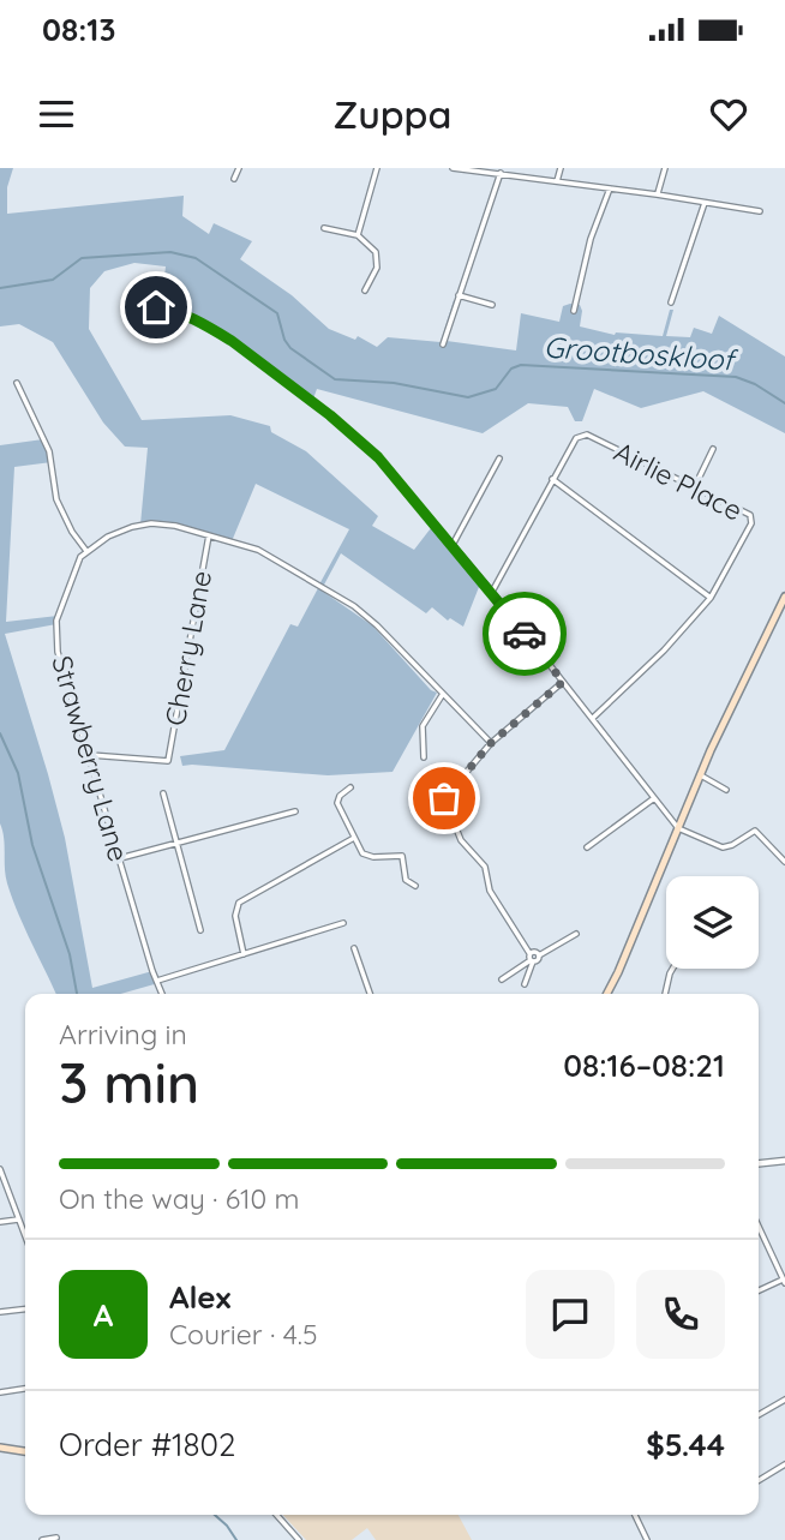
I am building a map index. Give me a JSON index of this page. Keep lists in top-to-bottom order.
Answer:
{
  "streets": {
    "street": ["Airlie Place", "Cherry Lane", "Strawberry Lane"]
  },
  "crossings": [
    ["Cherry Lane", "Strawberry Lane"]
  ],
  "water": ["Grootboskloof"],
  "page": {
    "status": "08:13",
    "header": "Zuppa",
    "heading": ["3 min", "Arriving in", "08:16–08:21"],
    "panel": [
      "Alex",
      "Courier · 4.5",
      "Order #1802",
      "$5.44"
    ],
    "bar": "On the way · 610 m",
    "round": "A"
  }
}
